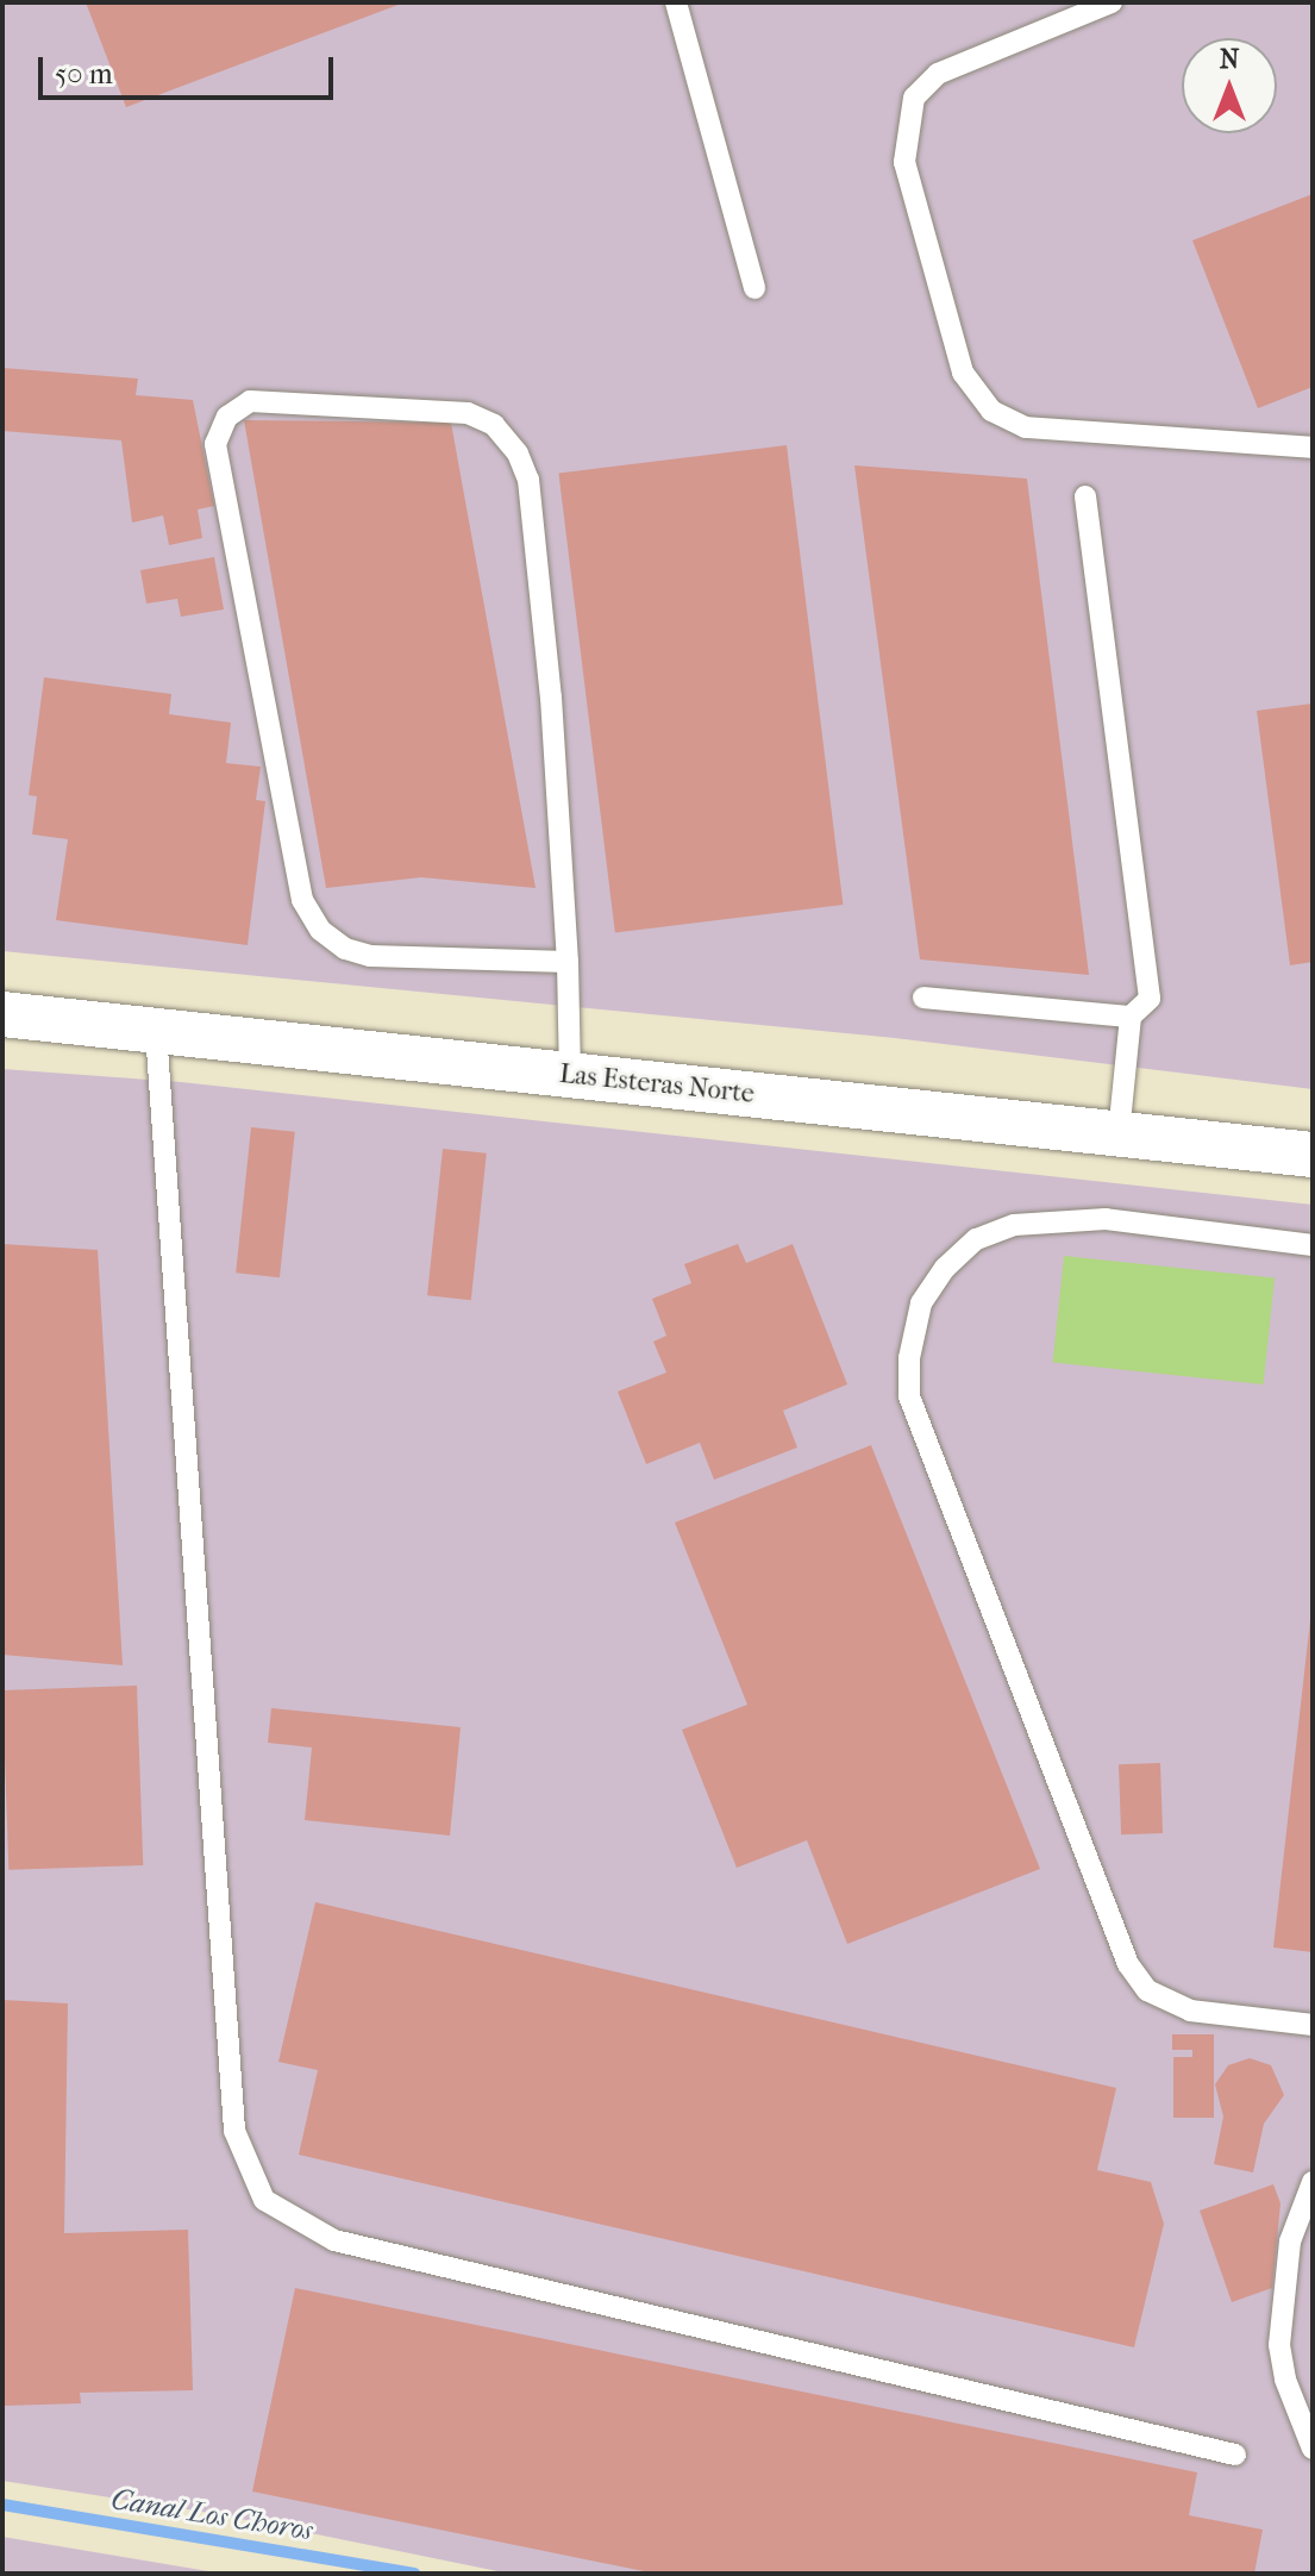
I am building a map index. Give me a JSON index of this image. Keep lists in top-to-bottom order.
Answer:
{
  "streets": {
    "street": ["Las Esteras Norte"]
  },
  "water": ["Canal Los Choros"],
  "scale_bar": "50 m",
  "north": "top"
}
